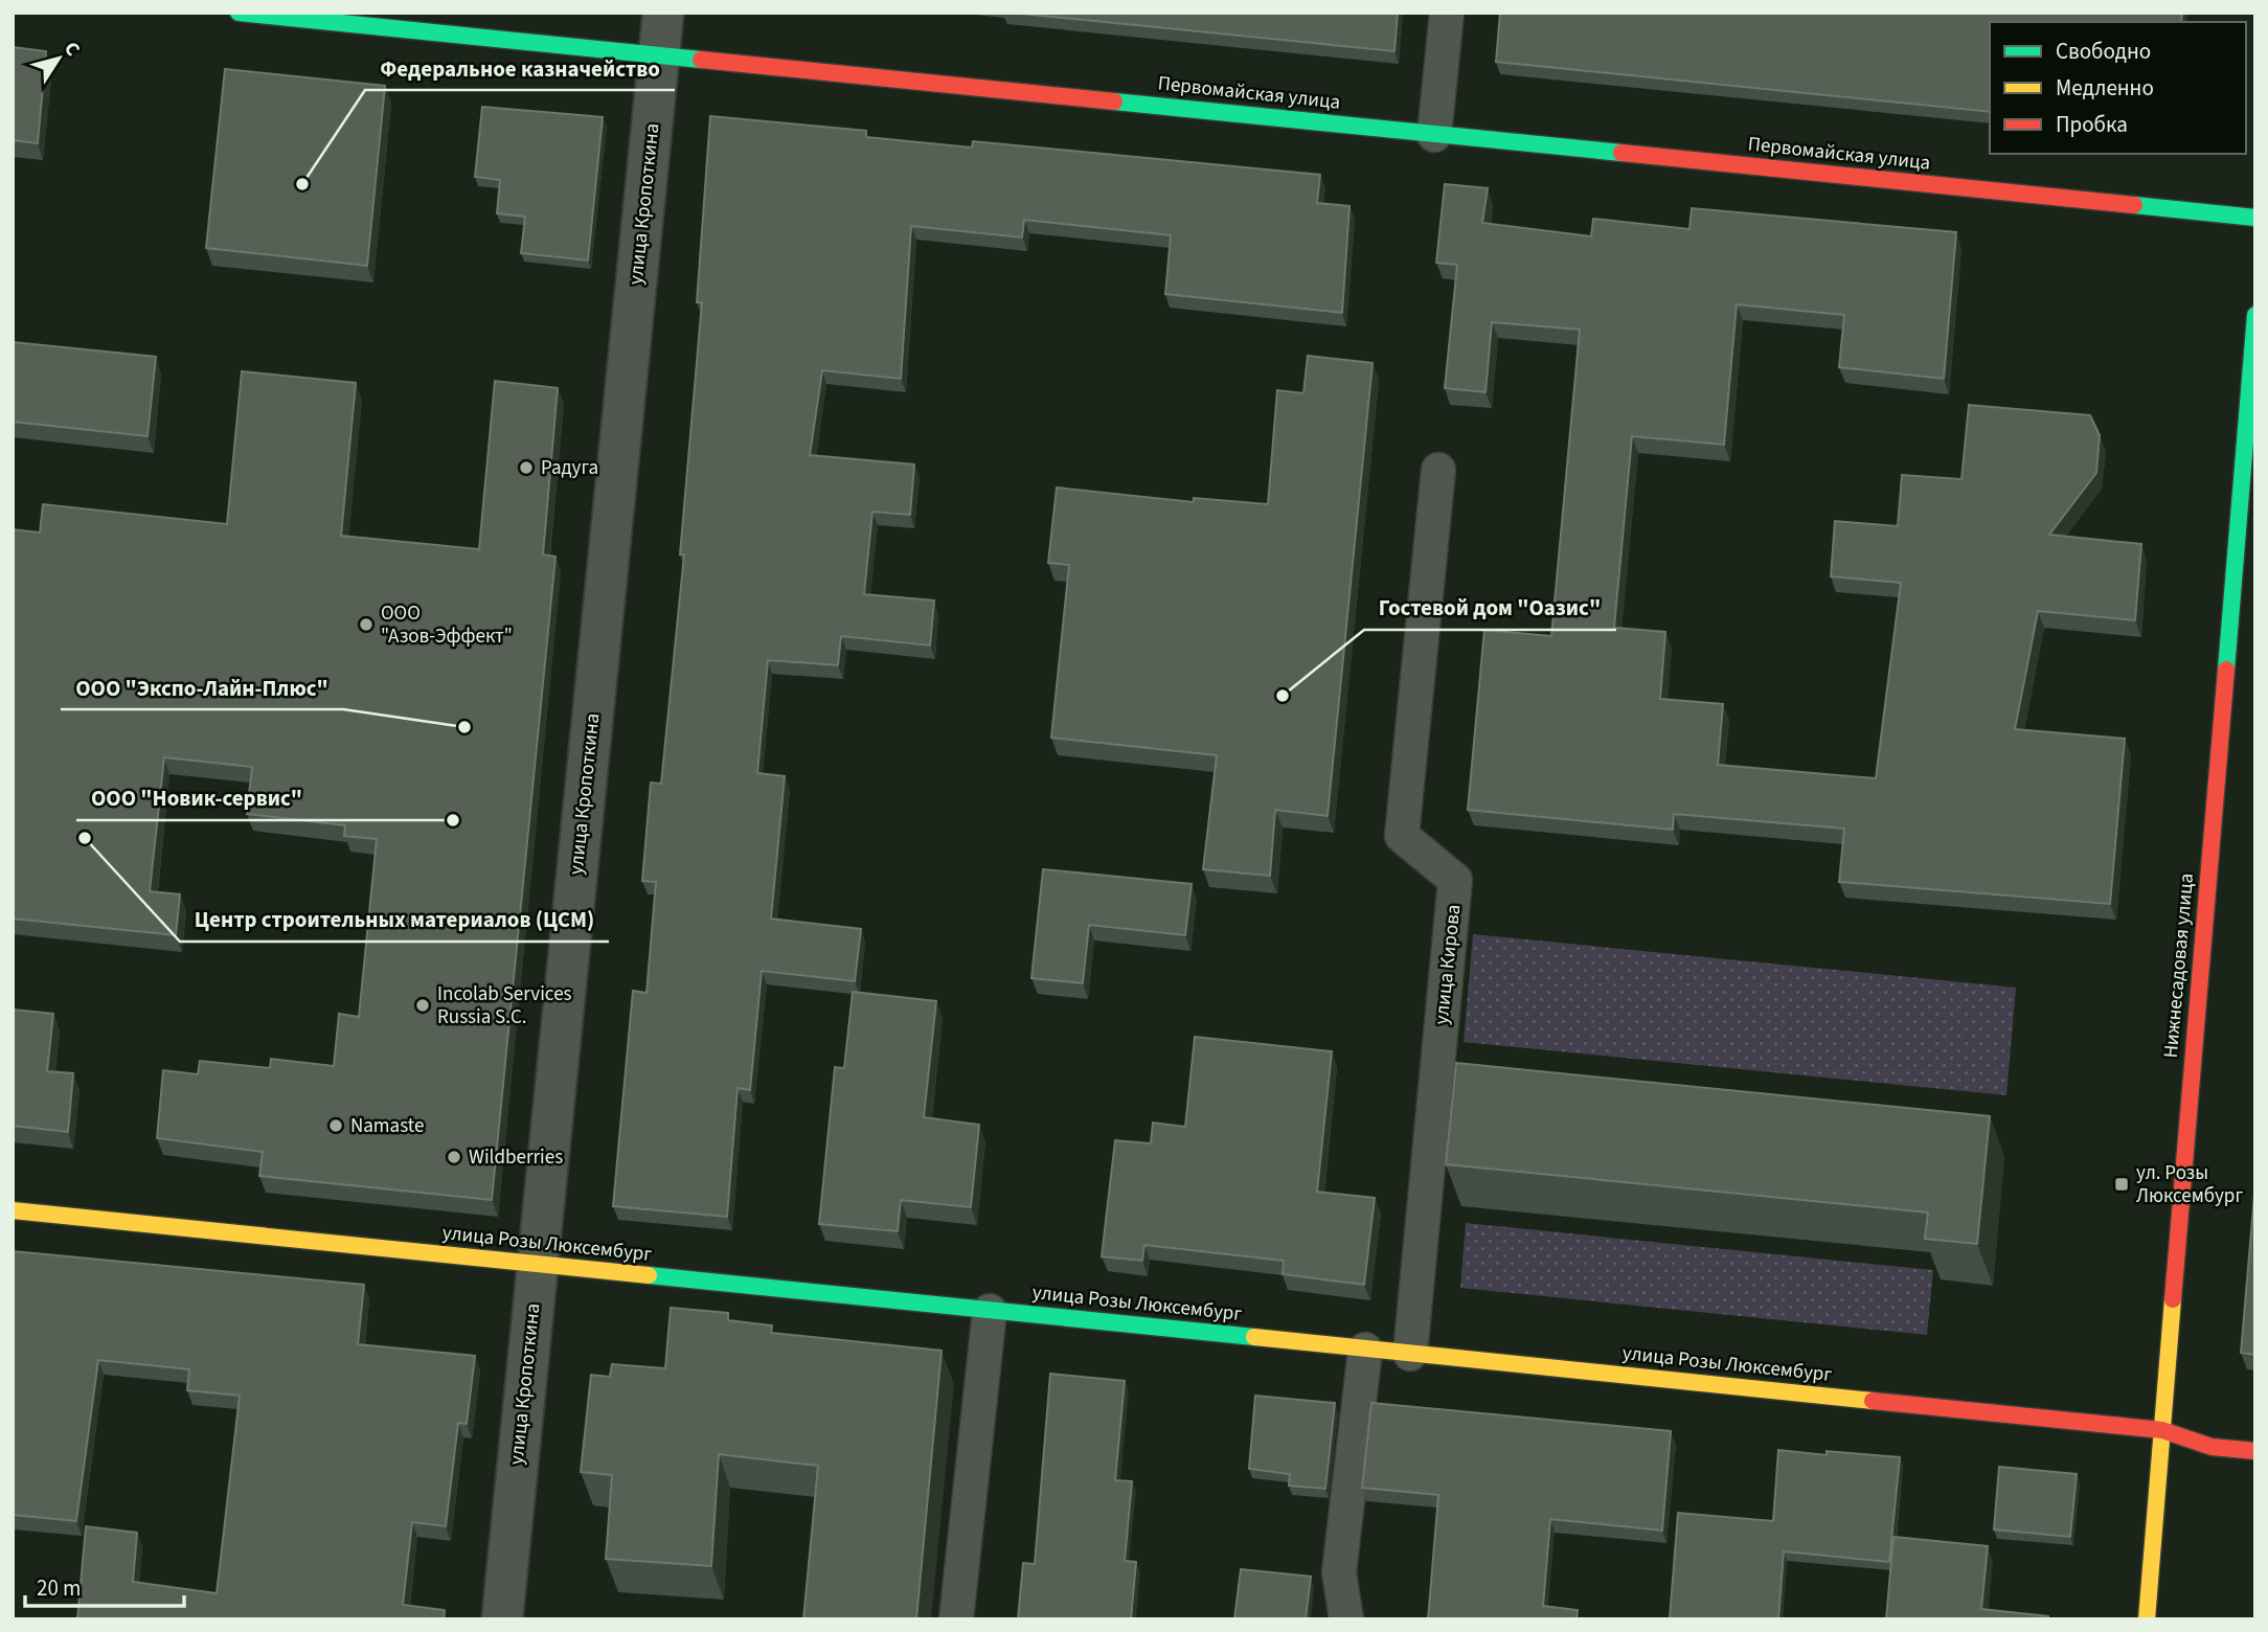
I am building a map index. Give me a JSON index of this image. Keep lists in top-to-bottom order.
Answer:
{
  "streets": {
    "street": [
      "Первомайская улица",
      "улица Кропоткина",
      "Нижнесадовая улица",
      "улица Розы Люксембург"
    ],
    "lane": ["улица Кирова"]
  },
  "crossings": [
    ["Первомайская улица", "улица Кропоткина"],
    ["улица Кропоткина", "улица Розы Люксембург"],
    ["улица Кирова", "улица Розы Люксембург"],
    ["Нижнесадовая улица", "улица Розы Люксембург"]
  ],
  "places": {
    "other": [
      "Федеральное казначейство",
      "Радуга",
      "ООО \"Азов-Эффект\"",
      "Гостевой дом \"Оазис\"",
      "ООО \"Экспо-Лайн-Плюс\"",
      "ООО \"Новик-сервис\"",
      "Центр строительных материалов (ЦСМ)",
      "Incolab Services Russia S.C.",
      "Namaste",
      "Wildberries"
    ],
    "transit": ["ул. Розы Люксембург"]
  },
  "legend": ["Свободно", "Медленно", "Пробка"],
  "scale_bar": "20 m",
  "north": "top right"
}
